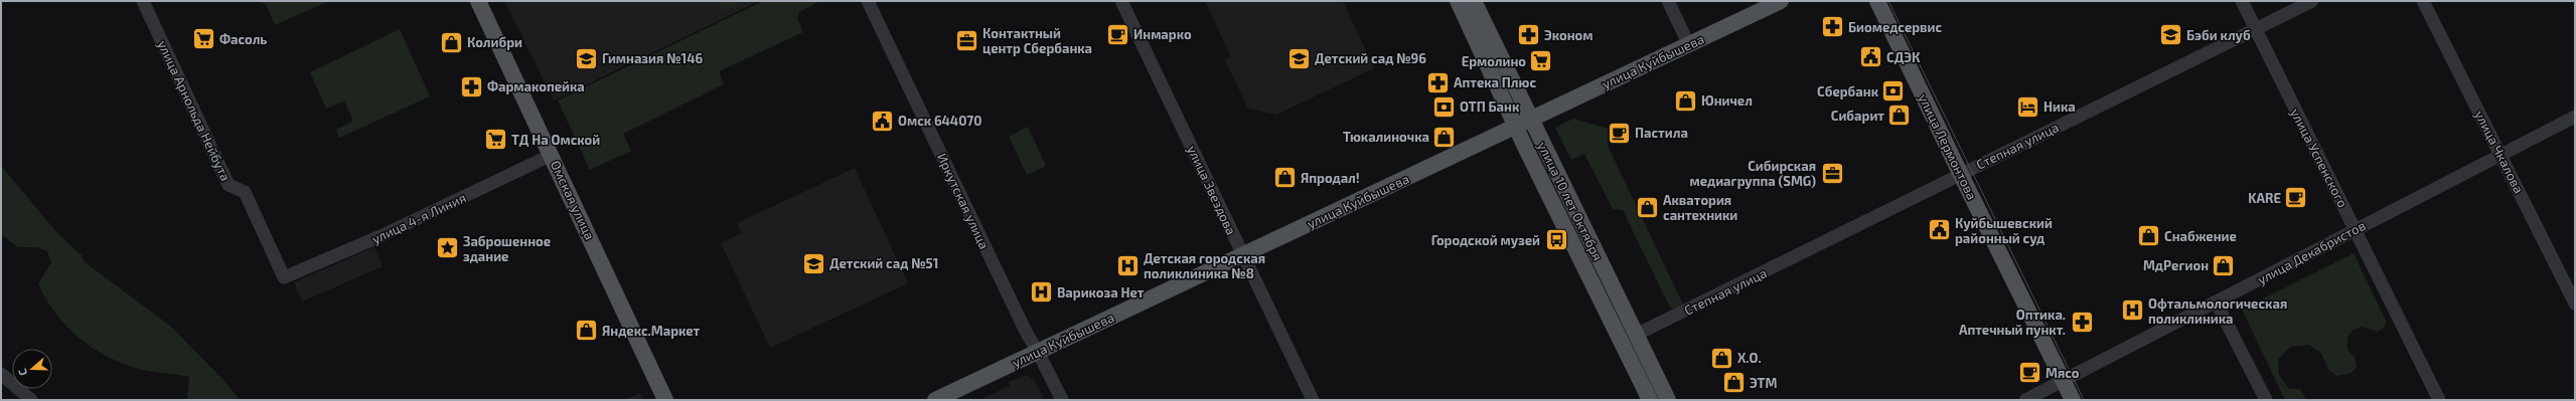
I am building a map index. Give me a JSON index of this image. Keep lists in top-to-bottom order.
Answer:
{
  "streets": {
    "main road": [
      "улица Куйбышева",
      "улица Лермонтова",
      "Омская улица",
      "улица 10 лет Октября"
    ],
    "street": [
      "улица Арнольда Нейбута",
      "Степная улица",
      "улица Чкалова",
      "улица Успенского",
      "улица Звездова",
      "Иркутская улица",
      "улица 4-я Линия",
      "улица Декабристов"
    ]
  },
  "crossings": [
    ["улица Куйбышева", "улица Звездова"],
    ["улица Куйбышева", "Иркутская улица"],
    ["улица Куйбышева", "улица 10 лет Октября"],
    ["улица Арнольда Нейбута", "улица 4-я Линия"],
    ["Степная улица", "улица Лермонтова"],
    ["Степная улица", "улица Успенского"],
    ["Степная улица", "улица 10 лет Октября"],
    ["улица Лермонтова", "улица Декабристов"],
    ["улица Чкалова", "улица Декабристов"],
    ["улица Успенского", "улица Декабристов"],
    ["Омская улица", "улица 4-я Линия"]
  ],
  "places": {
    "pharmacy": [
      "Биомедсервис",
      "Эконом",
      "Аптека Плюс",
      "Фармакопейка",
      "Оптика. Аптечный пункт."
    ],
    "cafe": [
      "Инмарко",
      "Пастила",
      "KARE",
      "Мясо"
    ],
    "school or university": [
      "Бэби клуб",
      "Гимназия №146",
      "Детский сад №96",
      "Детский сад №51"
    ],
    "supermarket": ["Фасоль", "Ермолино", "ТД На Омской"],
    "office": ["Контактный центр Сбербанка", "Сибирская медиагруппа (SMG)"],
    "shop": [
      "Колибри",
      "Юничел",
      "Сибарит",
      "Тюкалиночка",
      "Япродал!",
      "Акватория сантехники",
      "Снабжение",
      "МдРегион",
      "Яндекс.Маркет",
      "X.O.",
      "ЭТМ"
    ],
    "public building": ["СДЭК", "Омск 644070", "Куйбышевский районный суд"],
    "bank": ["Сбербанк", "ОТП Банк"],
    "hotel": ["Ника"],
    "bus stop": ["Городской музей"],
    "place": ["Заброшенное здание"],
    "hospital": ["Детская городская поликлиника №8", "Варикоза Нет", "Офтальмологическая поликлиника"]
  },
  "north": "left"
}
